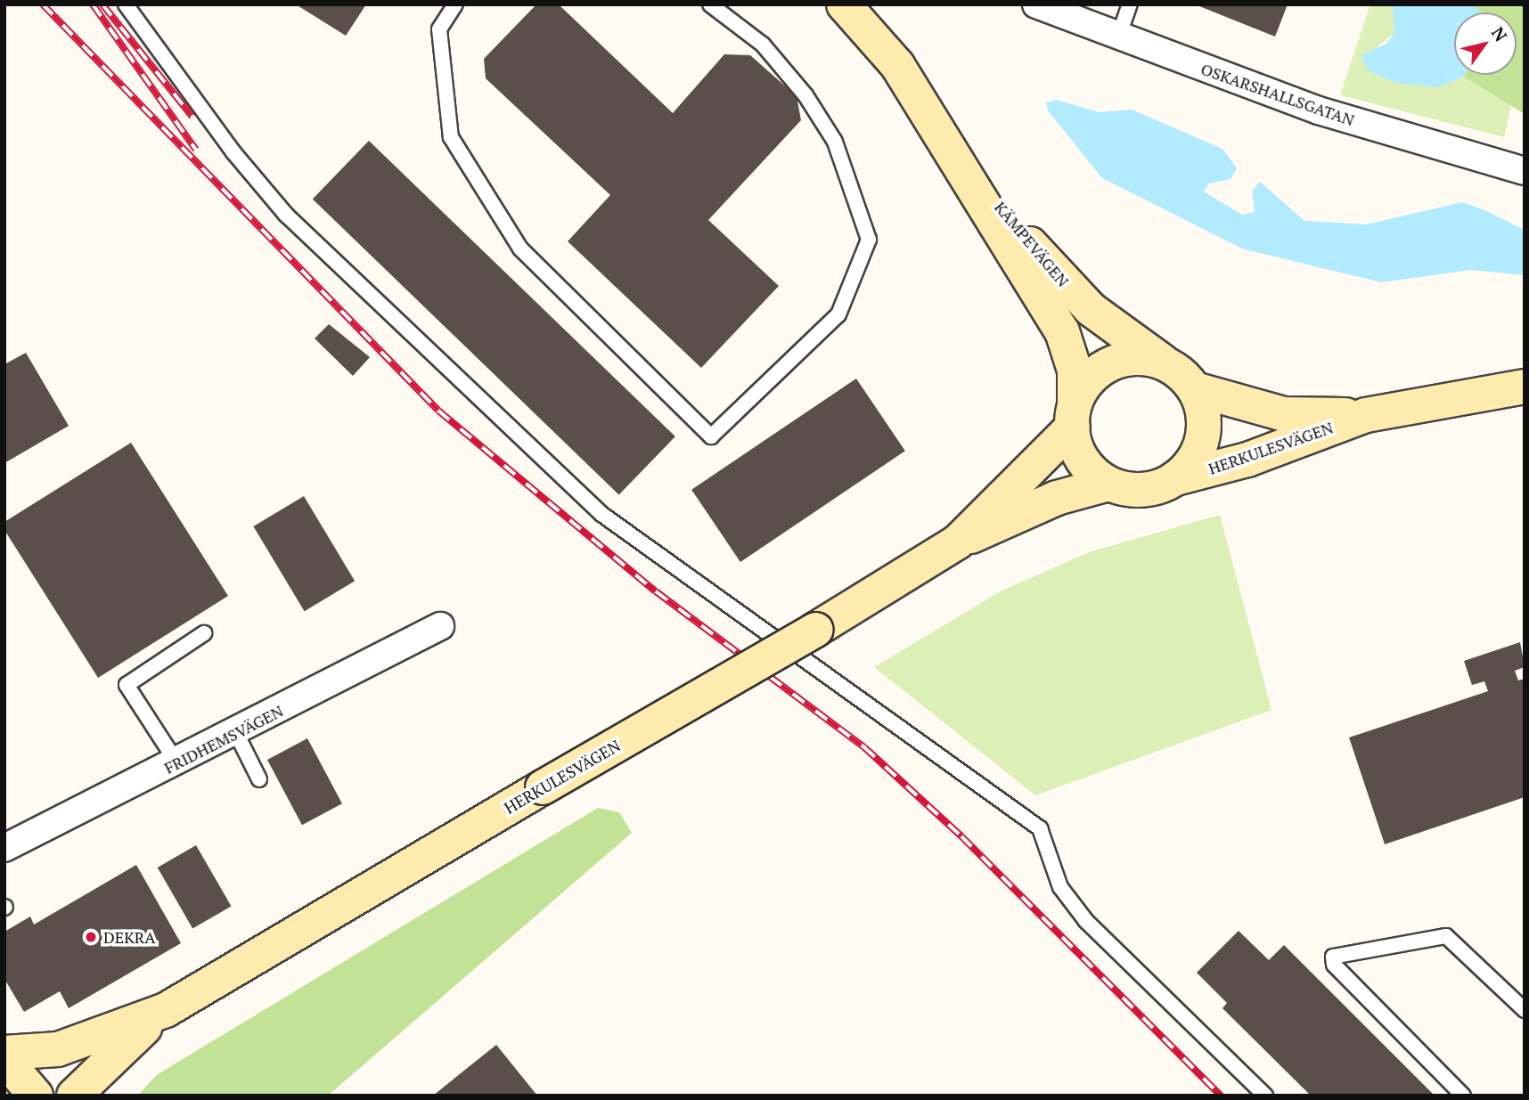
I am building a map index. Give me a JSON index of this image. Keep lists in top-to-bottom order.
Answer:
{
  "streets": {
    "main road": ["KÄMPEVÄGEN", "HERKULESVÄGEN"],
    "street": ["OSKARSHALLSGATAN", "FRIDHEMSVÄGEN"]
  },
  "crossings": [
    ["KÄMPEVÄGEN", "HERKULESVÄGEN"]
  ],
  "places": ["DEKRA"],
  "north": "top right"
}
